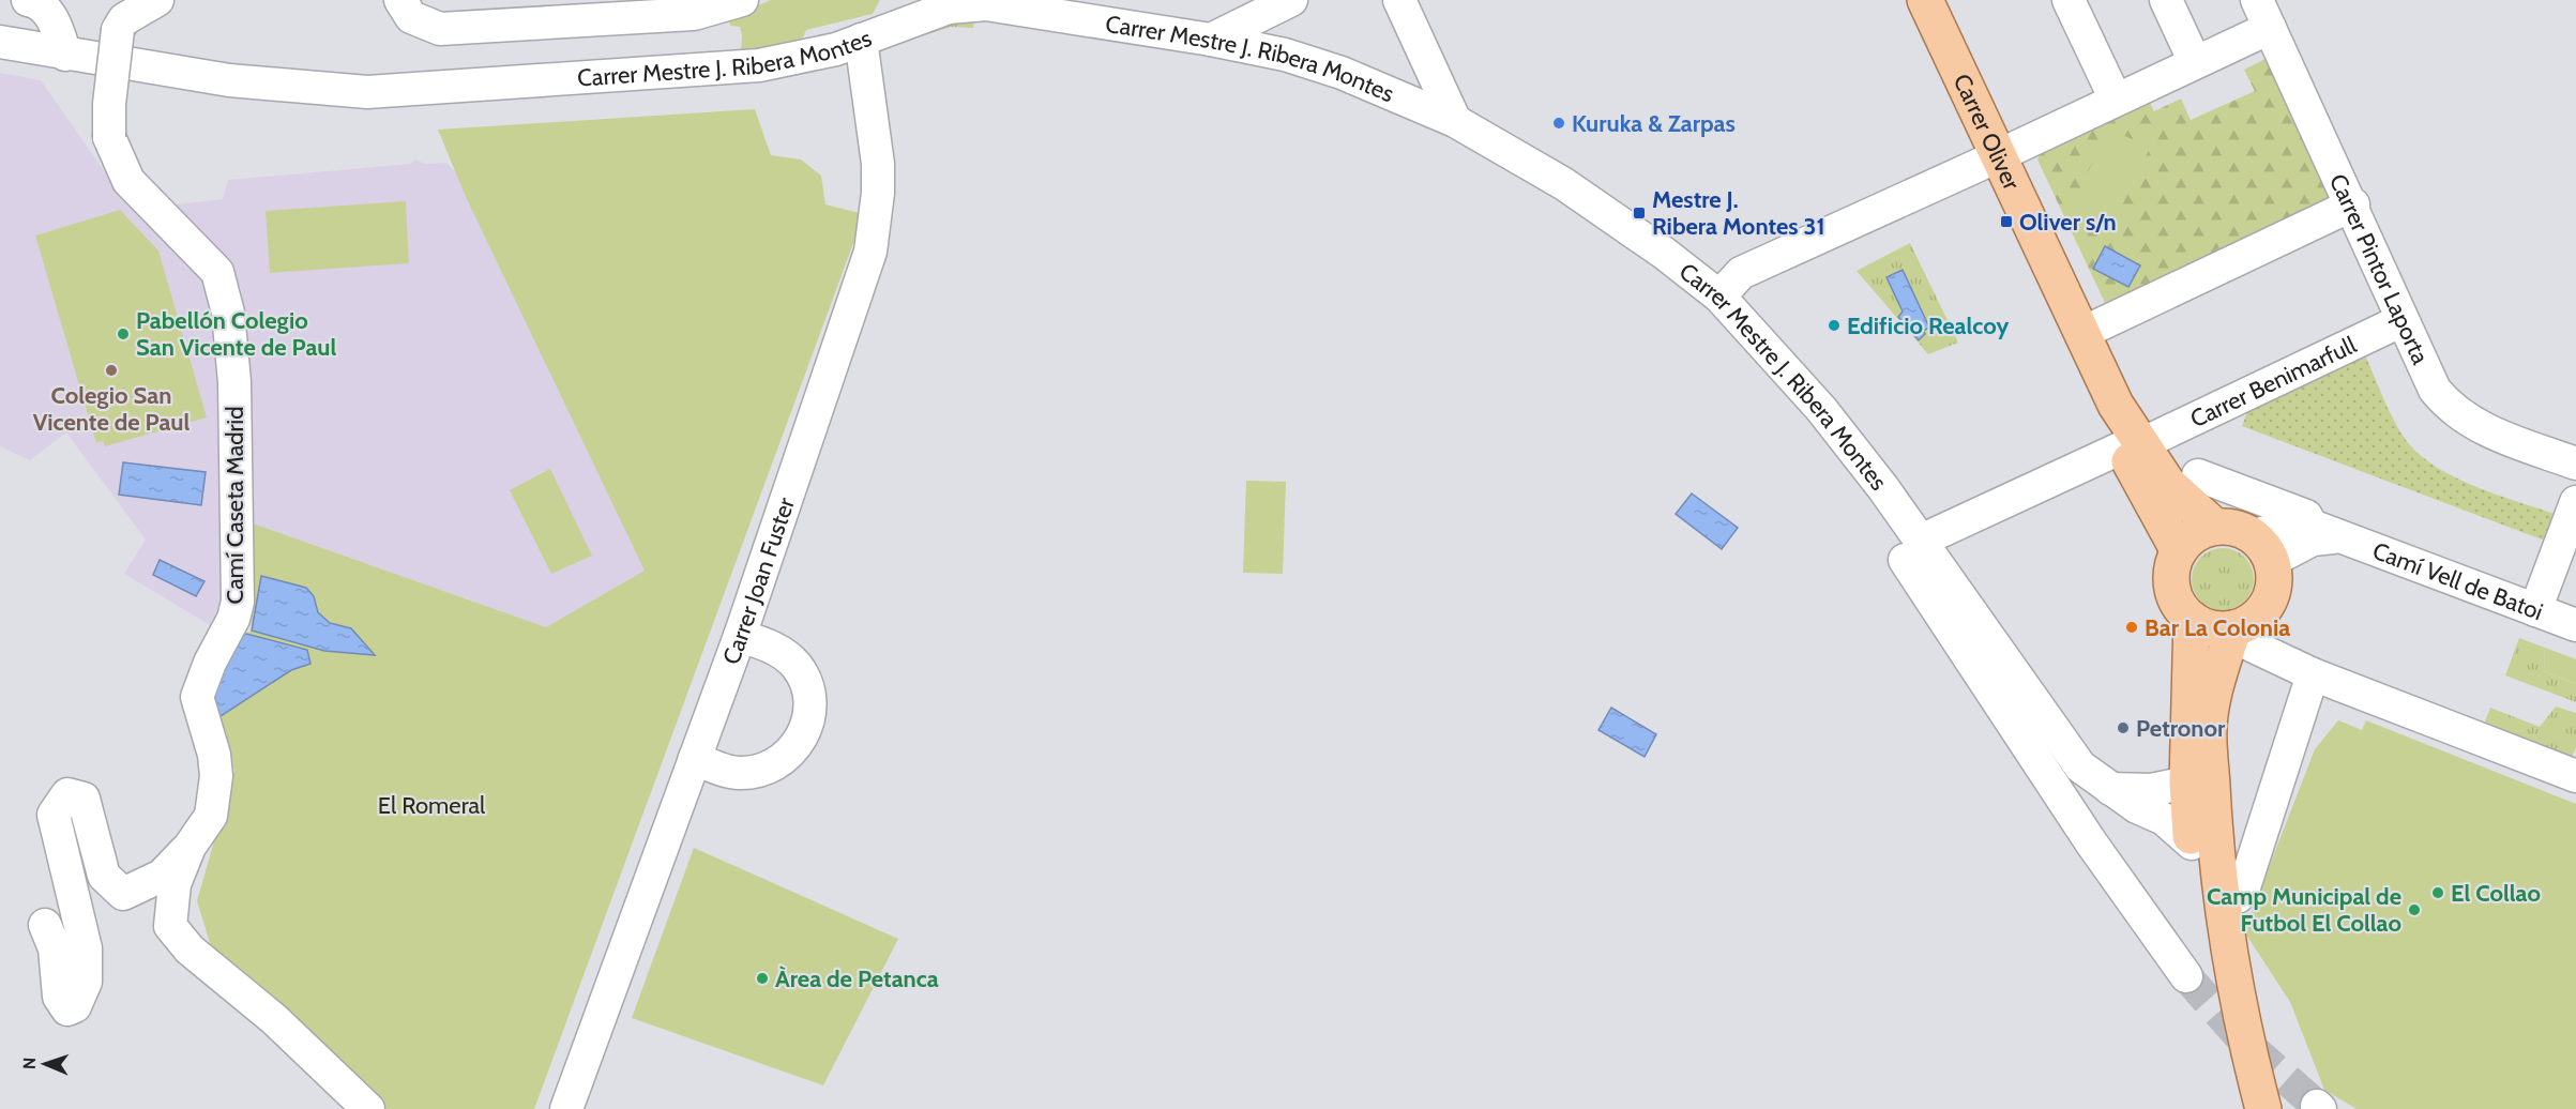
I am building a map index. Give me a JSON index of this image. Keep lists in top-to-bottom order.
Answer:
{
  "streets": {
    "main road": ["Carrer Oliver"],
    "street": [
      "Carrer Mestre J. Ribera Montes",
      "Carrer Pintor Laporta",
      "Carrer Benimarfull",
      "Camí Caseta Madrid",
      "Camí Vell de Batoi",
      "Carrer Joan Fuster"
    ]
  },
  "crossings": [
    ["Carrer Mestre J. Ribera Montes", "Carrer Benimarfull"],
    ["Carrer Mestre J. Ribera Montes", "Carrer Joan Fuster"],
    ["Carrer Oliver", "Carrer Benimarfull"],
    ["Carrer Oliver", "Camí Vell de Batoi"],
    ["Carrer Pintor Laporta", "Carrer Benimarfull"]
  ],
  "parks": ["El Romeral"],
  "places": {
    "other": [
      "Kuruka & Zarpas",
      "Edificio Realcoy",
      "Pabellón Colegio San Vicente de Paul",
      "Colegio San Vicente de Paul",
      "Bar La Colonia",
      "Petronor",
      "El Collao",
      "Camp Municipal de Futbol El Collao",
      "Àrea de Petanca"
    ],
    "transit": ["Mestre J. Ribera Montes 31", "Oliver s/n"]
  },
  "north": "left"
}
